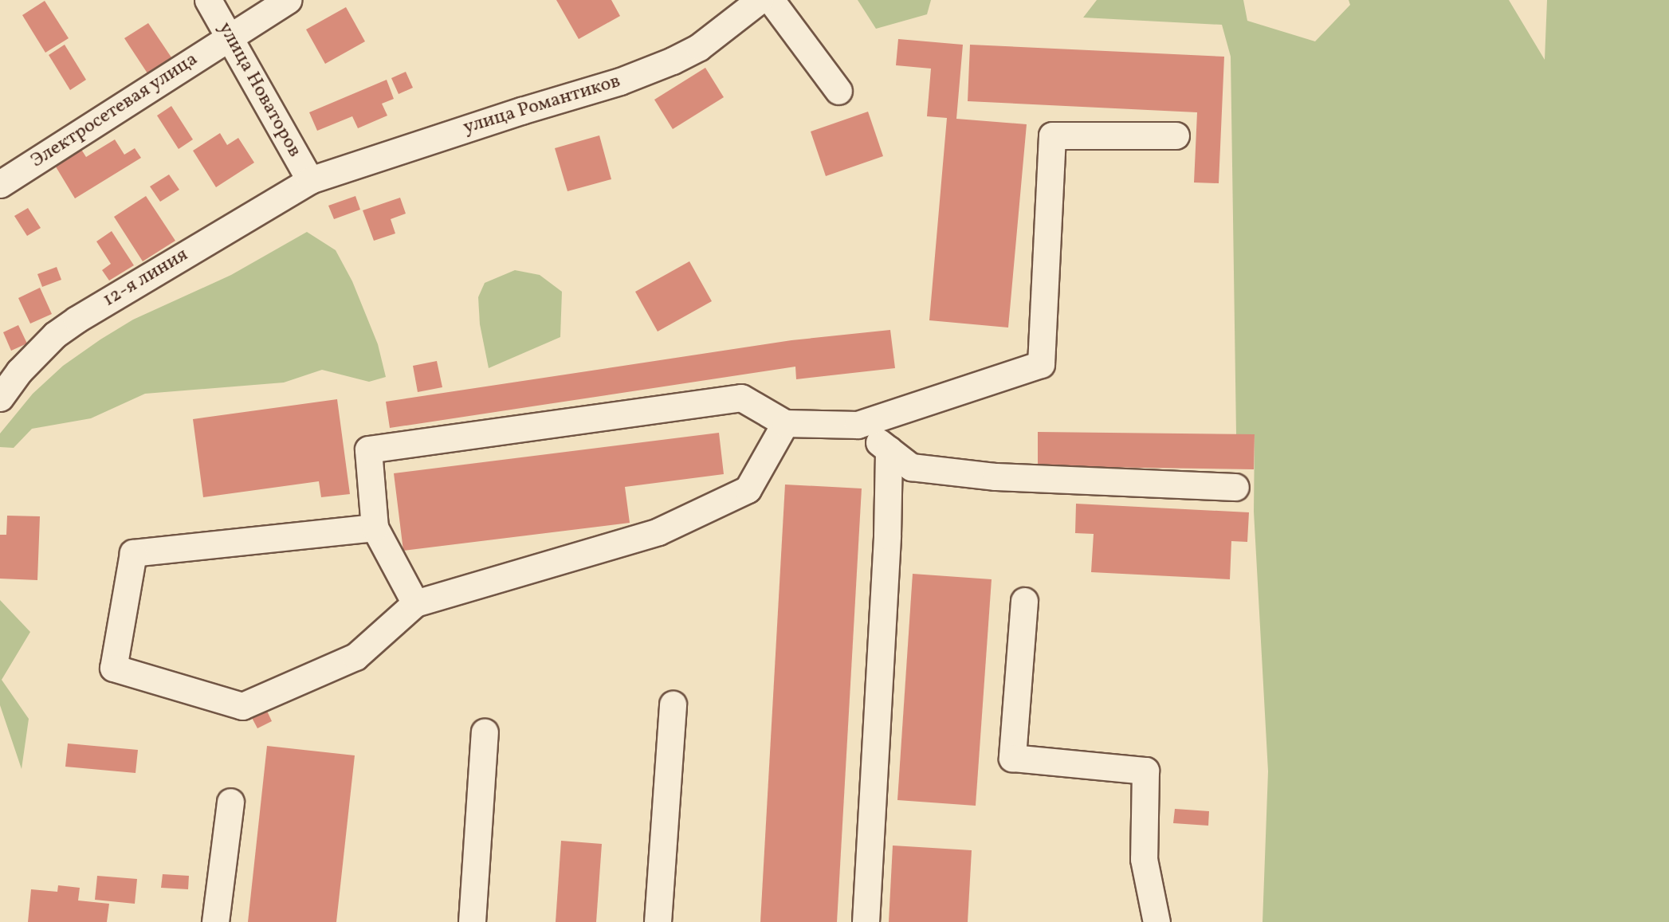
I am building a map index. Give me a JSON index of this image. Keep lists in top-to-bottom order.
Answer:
{
  "streets": {
    "street": [
      "улица Новаторов",
      "улица Романтиков",
      "Электросетевая улица",
      "12-я линия"
    ]
  },
  "crossings": [
    ["улица Новаторов", "улица Романтиков"],
    ["улица Новаторов", "Электросетевая улица"],
    ["улица Новаторов", "12-я линия"],
    ["улица Романтиков", "12-я линия"]
  ]
}
